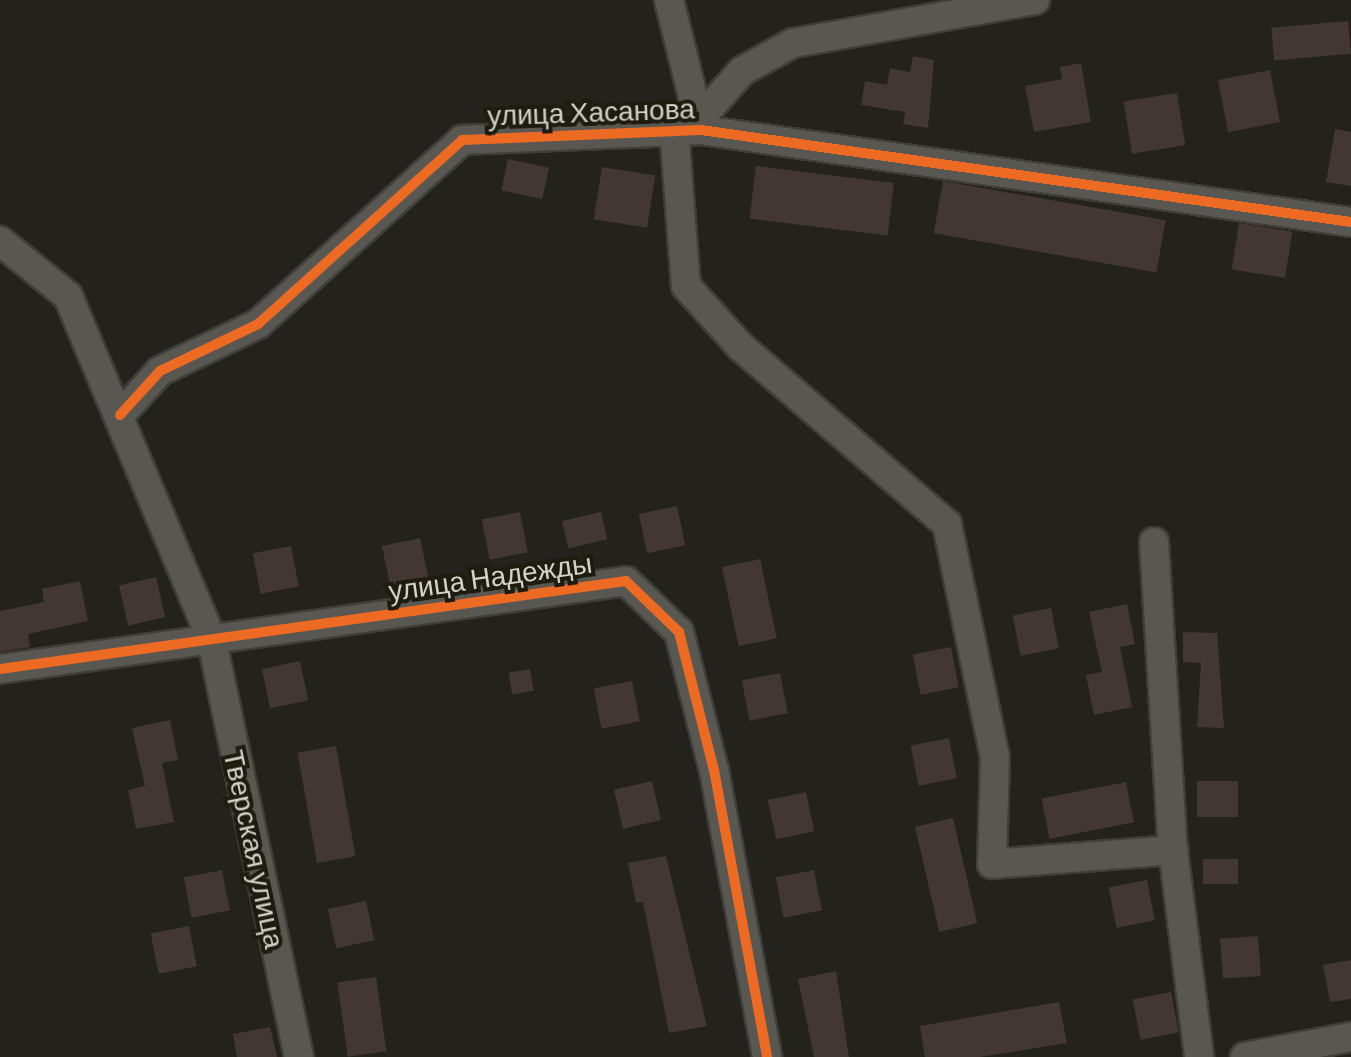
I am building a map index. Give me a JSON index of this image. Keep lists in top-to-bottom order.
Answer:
{
  "streets": {
    "street": ["улица Хасанова", "улица Надежды", "Тверская улица"]
  },
  "crossings": [
    ["улица Хасанова", "Тверская улица"],
    ["улица Надежды", "Тверская улица"]
  ]
}
